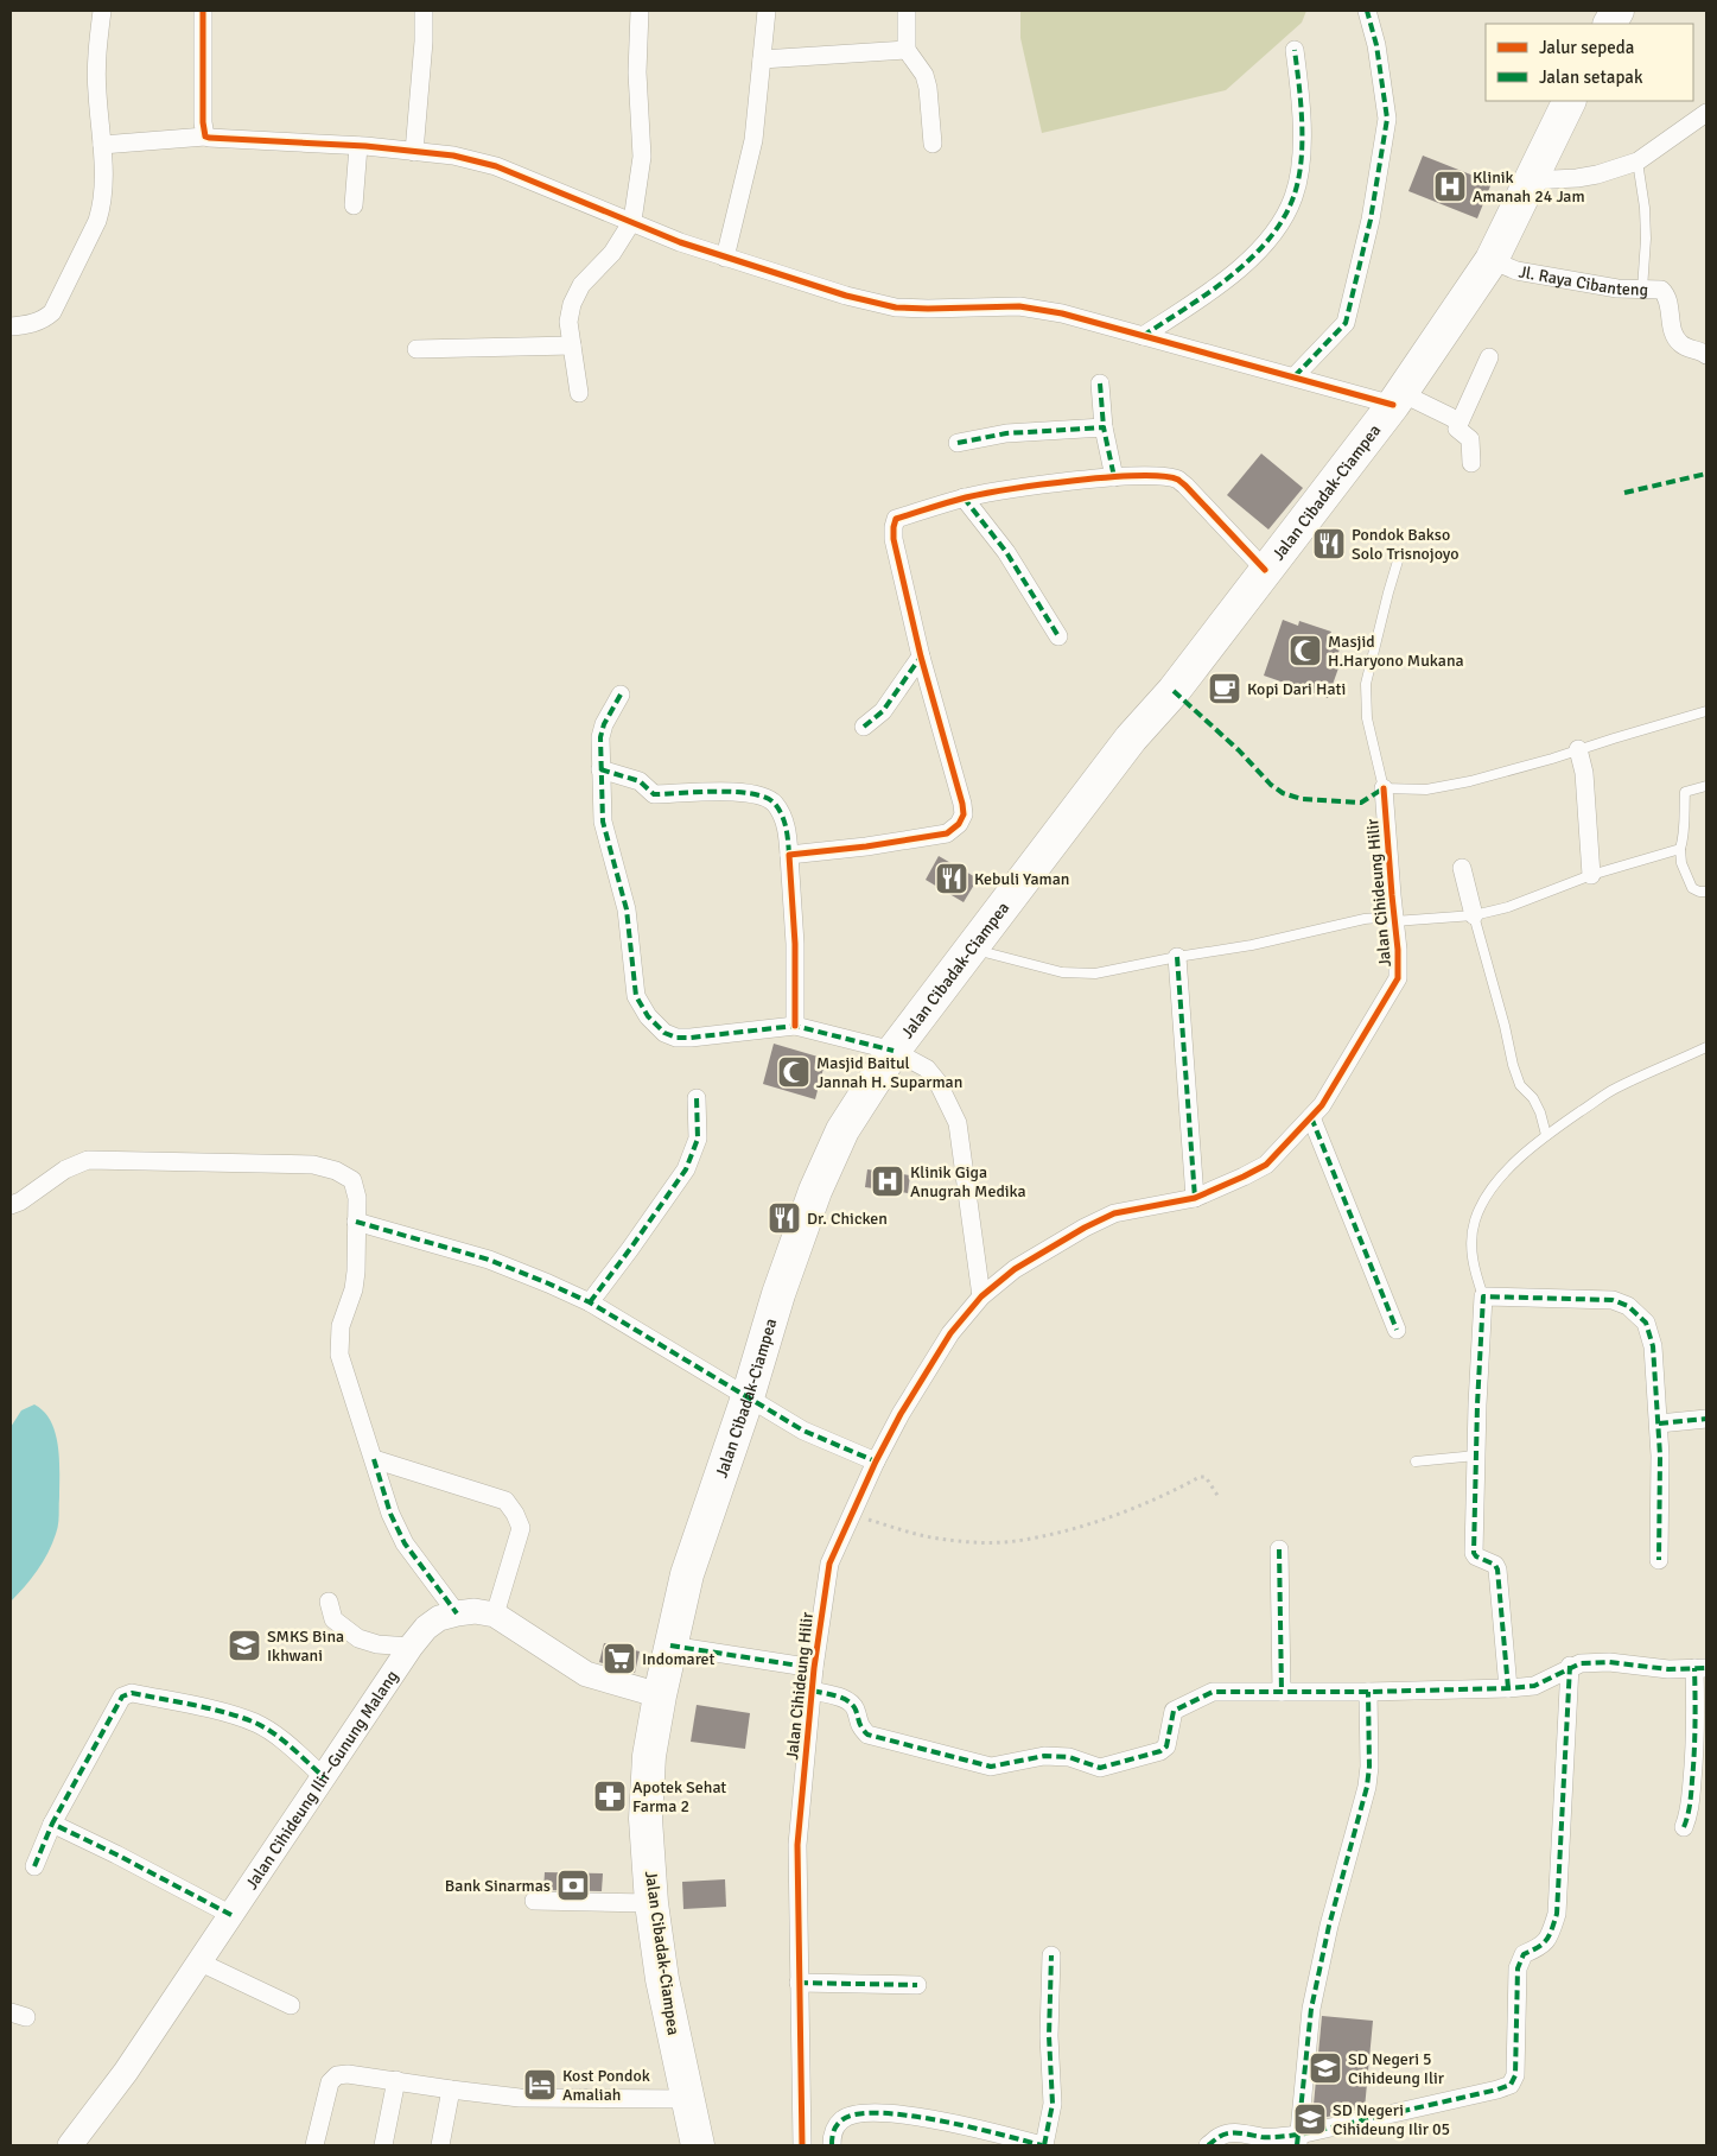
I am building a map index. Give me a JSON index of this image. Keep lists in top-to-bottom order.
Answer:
{
  "streets": {
    "highway": ["Jalan Cibadak-Ciampea"],
    "main road": ["Jalan Cihideung Ilir–Gunung Malang"],
    "street": ["Jl. Raya Cibanteng", "Jalan Cihideung Hilir"]
  },
  "crossings": [
    ["Jl. Raya Cibanteng", "Jalan Cibadak-Ciampea"],
    ["Jalan Cibadak-Ciampea", "Jalan Cihideung Ilir–Gunung Malang"]
  ],
  "places": {
    "hospital": ["Klinik Amanah 24 Jam", "Klinik Giga Anugrah Medika"],
    "restaurant": ["Pondok Bakso Solo Trisnojoyo", "Kebuli Yaman", "Dr. Chicken"],
    "mosque": ["Masjid H.Haryono Mukana", "Masjid Baitul Jannah H. Suparman"],
    "cafe": ["Kopi Dari Hati"],
    "school or university": ["SMKS Bina Ikhwani", "SD Negeri 5 Cihideung Ilir", "SD Negeri Cihideung Ilir 05"],
    "supermarket": ["Indomaret"],
    "pharmacy": ["Apotek Sehat Farma 2"],
    "bank": ["Bank Sinarmas"],
    "hotel": ["Kost Pondok Amaliah"]
  },
  "legend": ["Jalur sepeda", "Jalan setapak"]
}
